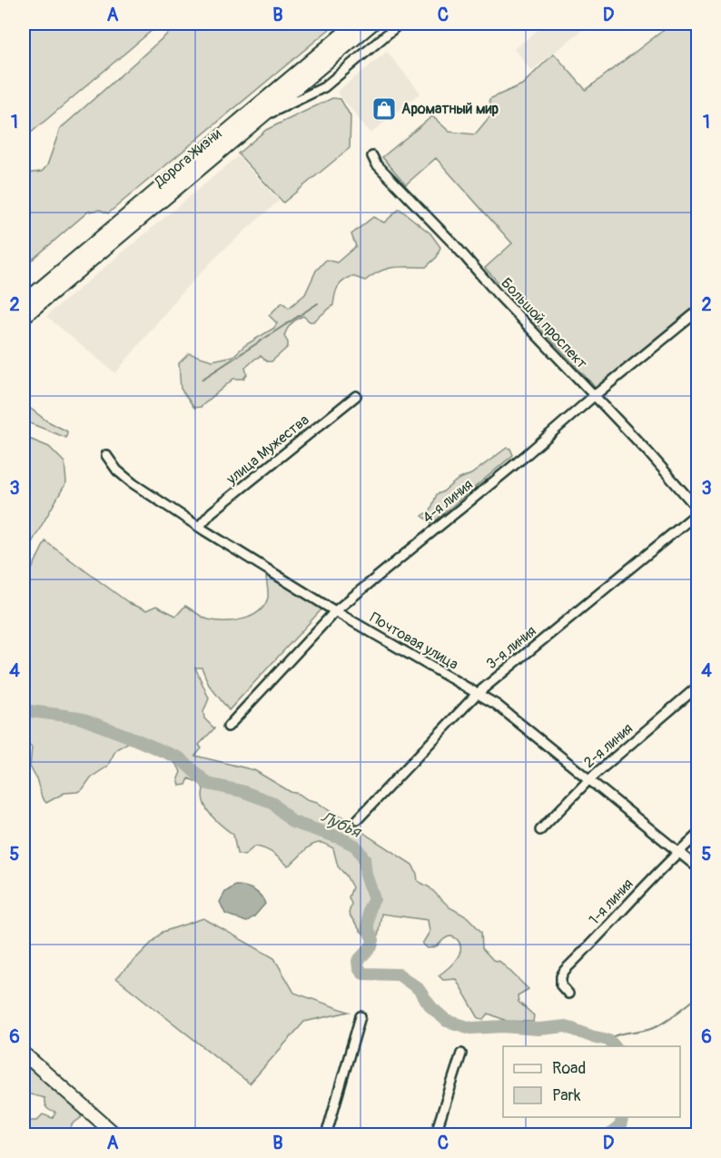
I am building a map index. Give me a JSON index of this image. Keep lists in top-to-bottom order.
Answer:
{
  "streets": {
    "main road": ["Дорога Жизни"],
    "street": [
      "Большой проспект",
      "улица Мужества",
      "4-я линия",
      "Почтовая улица",
      "3-я линия",
      "2-я линия",
      "1-я линия"
    ]
  },
  "crossings": [
    ["Большой проспект", "4-я линия"],
    ["улица Мужества", "Почтовая улица"],
    ["4-я линия", "Почтовая улица"],
    ["Почтовая улица", "3-я линия"],
    ["Почтовая улица", "2-я линия"],
    ["Почтовая улица", "1-я линия"]
  ],
  "water": ["Лубья"],
  "places": {
    "shop": ["Ароматный мир"]
  },
  "legend": ["Road", "Park"],
  "grid": {
    "columns": [
      "A",
      "B",
      "C",
      "D"
    ],
    "rows": [
      "1",
      "2",
      "3",
      "4",
      "5",
      "6"
    ]
  }
}
